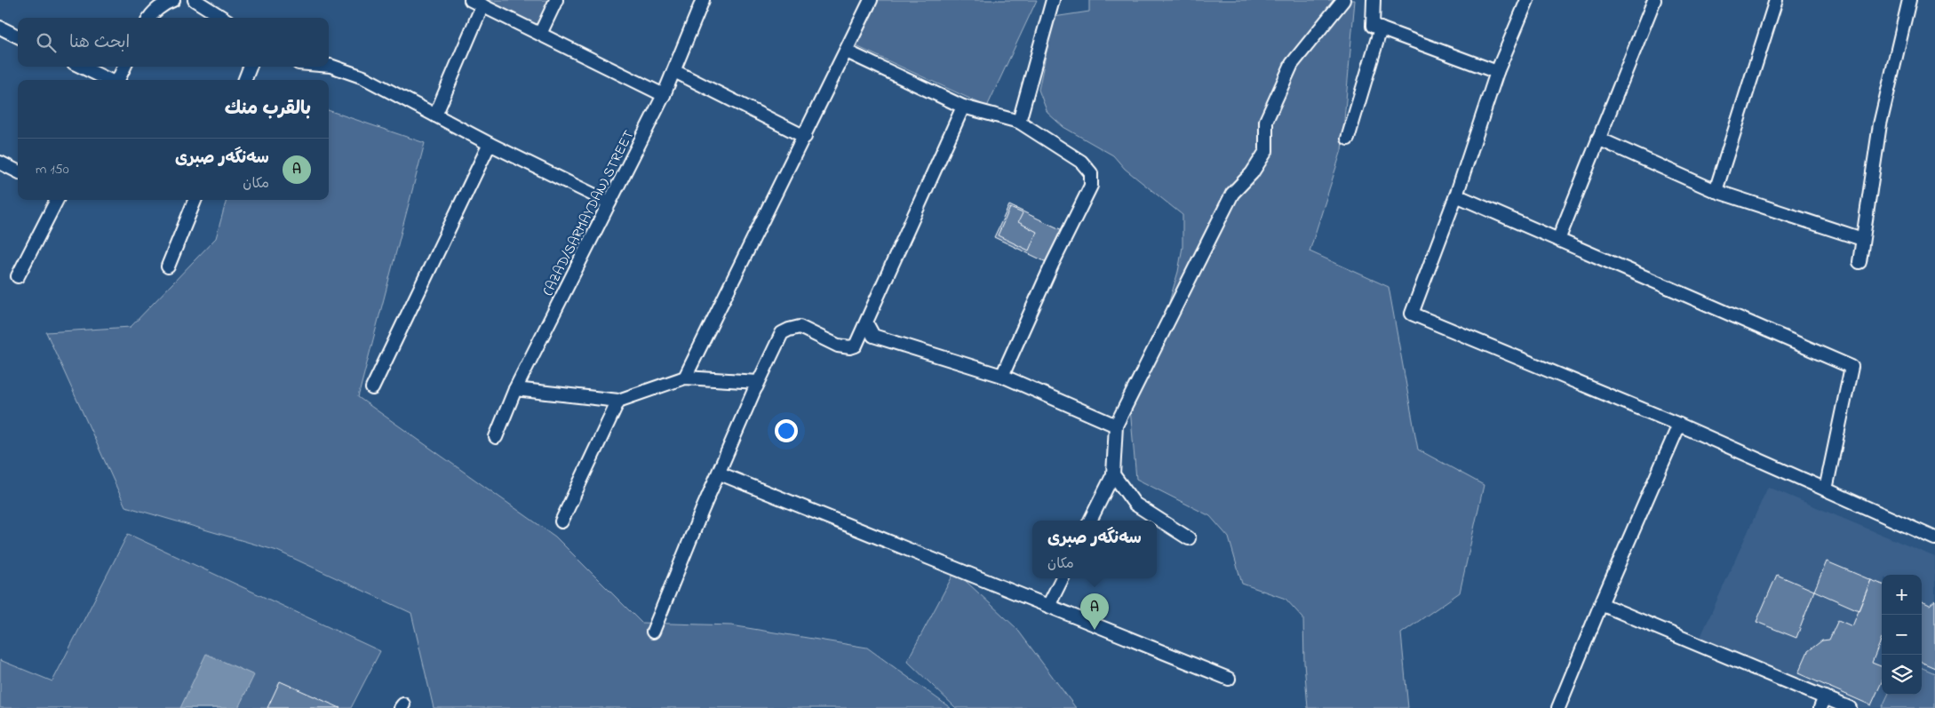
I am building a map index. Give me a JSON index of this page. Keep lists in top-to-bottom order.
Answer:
{
  "streets": {
    "street": ["(AZAD/SARMAYDAN) STREET"]
  },
  "page": {
    "search": "ابحث هنا",
    "heading": "بالقرب منك",
    "list": [
      {
        "mark": "A",
        "name": "سەنگەر صبری",
        "note": "مكان",
        "value": "150 m"
      }
    ],
    "popup": ["سەنگەر صبری", "مكان"],
    "map_buttons": ["+", "−"],
    "pins": "A"
  }
}
